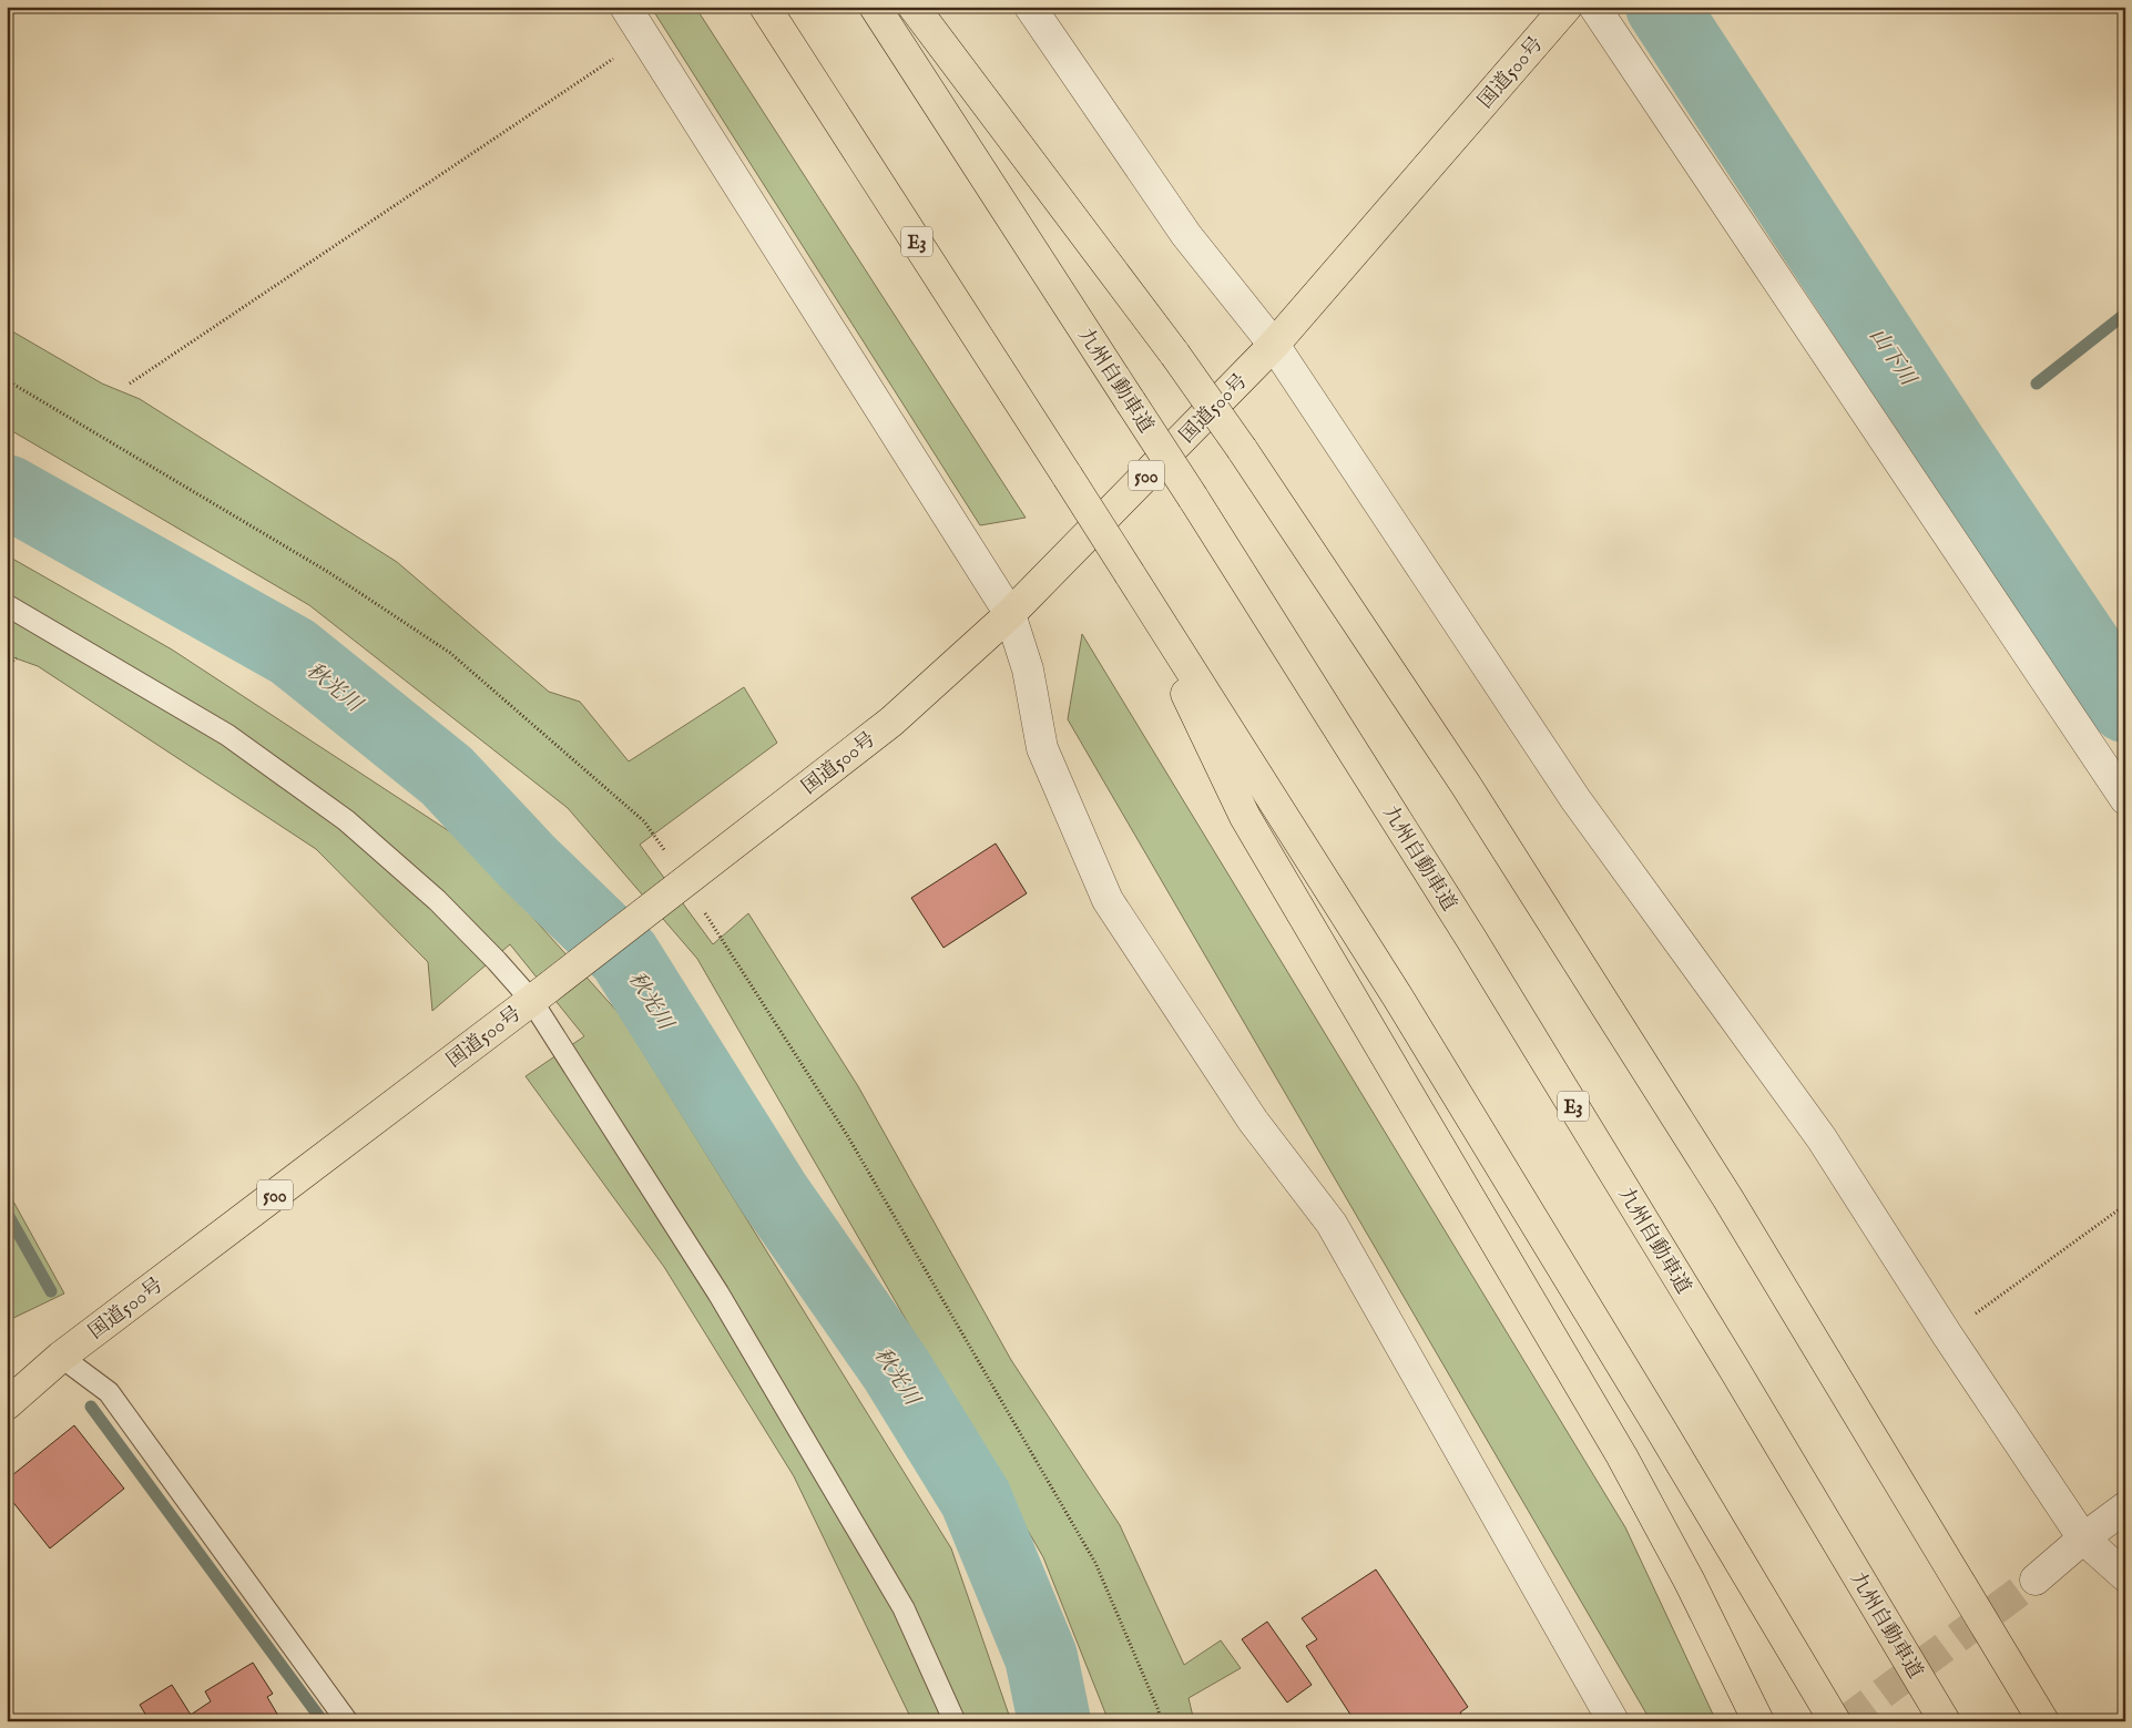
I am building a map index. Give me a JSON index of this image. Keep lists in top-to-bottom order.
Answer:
{
  "streets": {
    "highway": [
      "国道500号",
      "E3",
      "九州自動車道",
      "500"
    ]
  },
  "water": ["山下川", "秋光川"]
}
